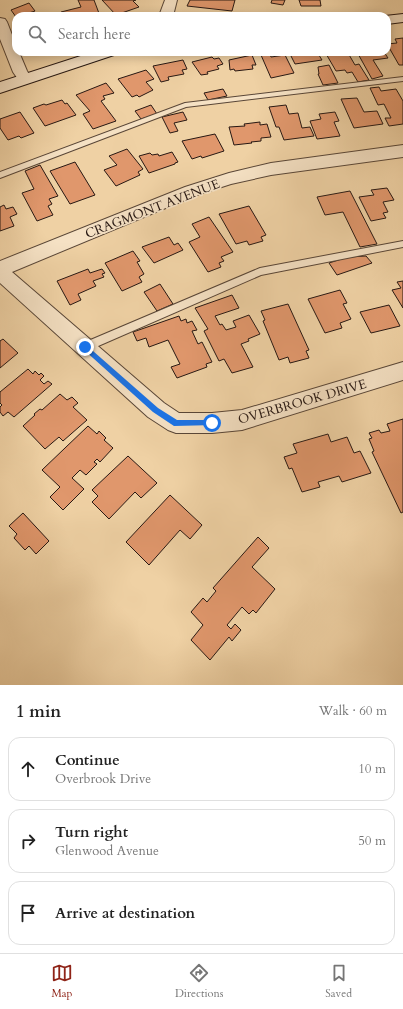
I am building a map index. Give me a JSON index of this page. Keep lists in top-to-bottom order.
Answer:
{
  "streets": {
    "street": ["CRAGMONT AVENUE", "OVERBROOK DRIVE"]
  },
  "page": {
    "search": "Search here",
    "heading": ["1 min", "Walk · 60 m"],
    "list": [
      ["Continue", "Overbrook Drive", "10 m"],
      ["Turn right", "Glenwood Avenue", "50 m"],
      "Arrive at destination"
    ],
    "nav": ["Map", "Directions", "Saved"]
  }
}
